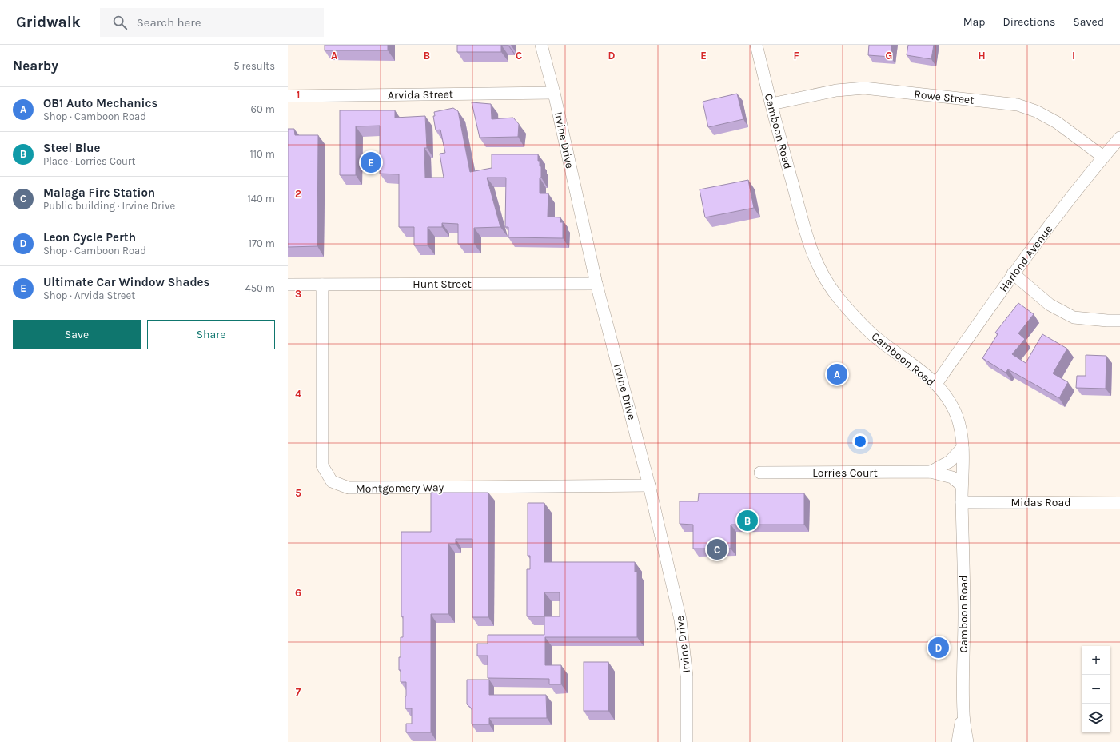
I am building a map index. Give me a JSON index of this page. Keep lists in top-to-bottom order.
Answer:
{
  "streets": {
    "street": [
      "Arvida Street",
      "Rowe Street",
      "Camboon Road",
      "Irvine Drive",
      "Harlond Avenue",
      "Hunt Street",
      "Lorries Court",
      "Montgomery Way",
      "Midas Road"
    ]
  },
  "crossings": [
    ["Arvida Street", "Irvine Drive"],
    ["Rowe Street", "Camboon Road"],
    ["Rowe Street", "Harlond Avenue"],
    ["Camboon Road", "Harlond Avenue"],
    ["Camboon Road", "Lorries Court"],
    ["Camboon Road", "Midas Road"],
    ["Irvine Drive", "Hunt Street"],
    ["Irvine Drive", "Montgomery Way"],
    ["Hunt Street", "Montgomery Way"]
  ],
  "page": {
    "header": "Gridwalk",
    "search": "Search here",
    "nav": ["Map", "Directions", "Saved"],
    "heading": ["Nearby", "5 results"],
    "list": [
      {
        "mark": "A",
        "name": "OB1 Auto Mechanics",
        "note": "Shop · Camboon Road",
        "value": "60 m"
      },
      {
        "mark": "B",
        "name": "Steel Blue",
        "note": "Place · Lorries Court",
        "value": "110 m"
      },
      {
        "mark": "C",
        "name": "Malaga Fire Station",
        "note": "Public building · Irvine Drive",
        "value": "140 m"
      },
      {
        "mark": "D",
        "name": "Leon Cycle Perth",
        "note": "Shop · Camboon Road",
        "value": "170 m"
      },
      {
        "mark": "E",
        "name": "Ultimate Car Window Shades",
        "note": "Shop · Arvida Street",
        "value": "450 m"
      }
    ],
    "pins": [
      "E",
      "A",
      "B",
      "C",
      "D"
    ],
    "buttons": ["Save", "Share"],
    "map_buttons": ["+", "−"]
  },
  "grid": {
    "columns": [
      "A",
      "B",
      "C",
      "D",
      "E",
      "F",
      "G",
      "H",
      "I"
    ],
    "rows": [
      "1",
      "2",
      "3",
      "4",
      "5",
      "6",
      "7"
    ]
  }
}
